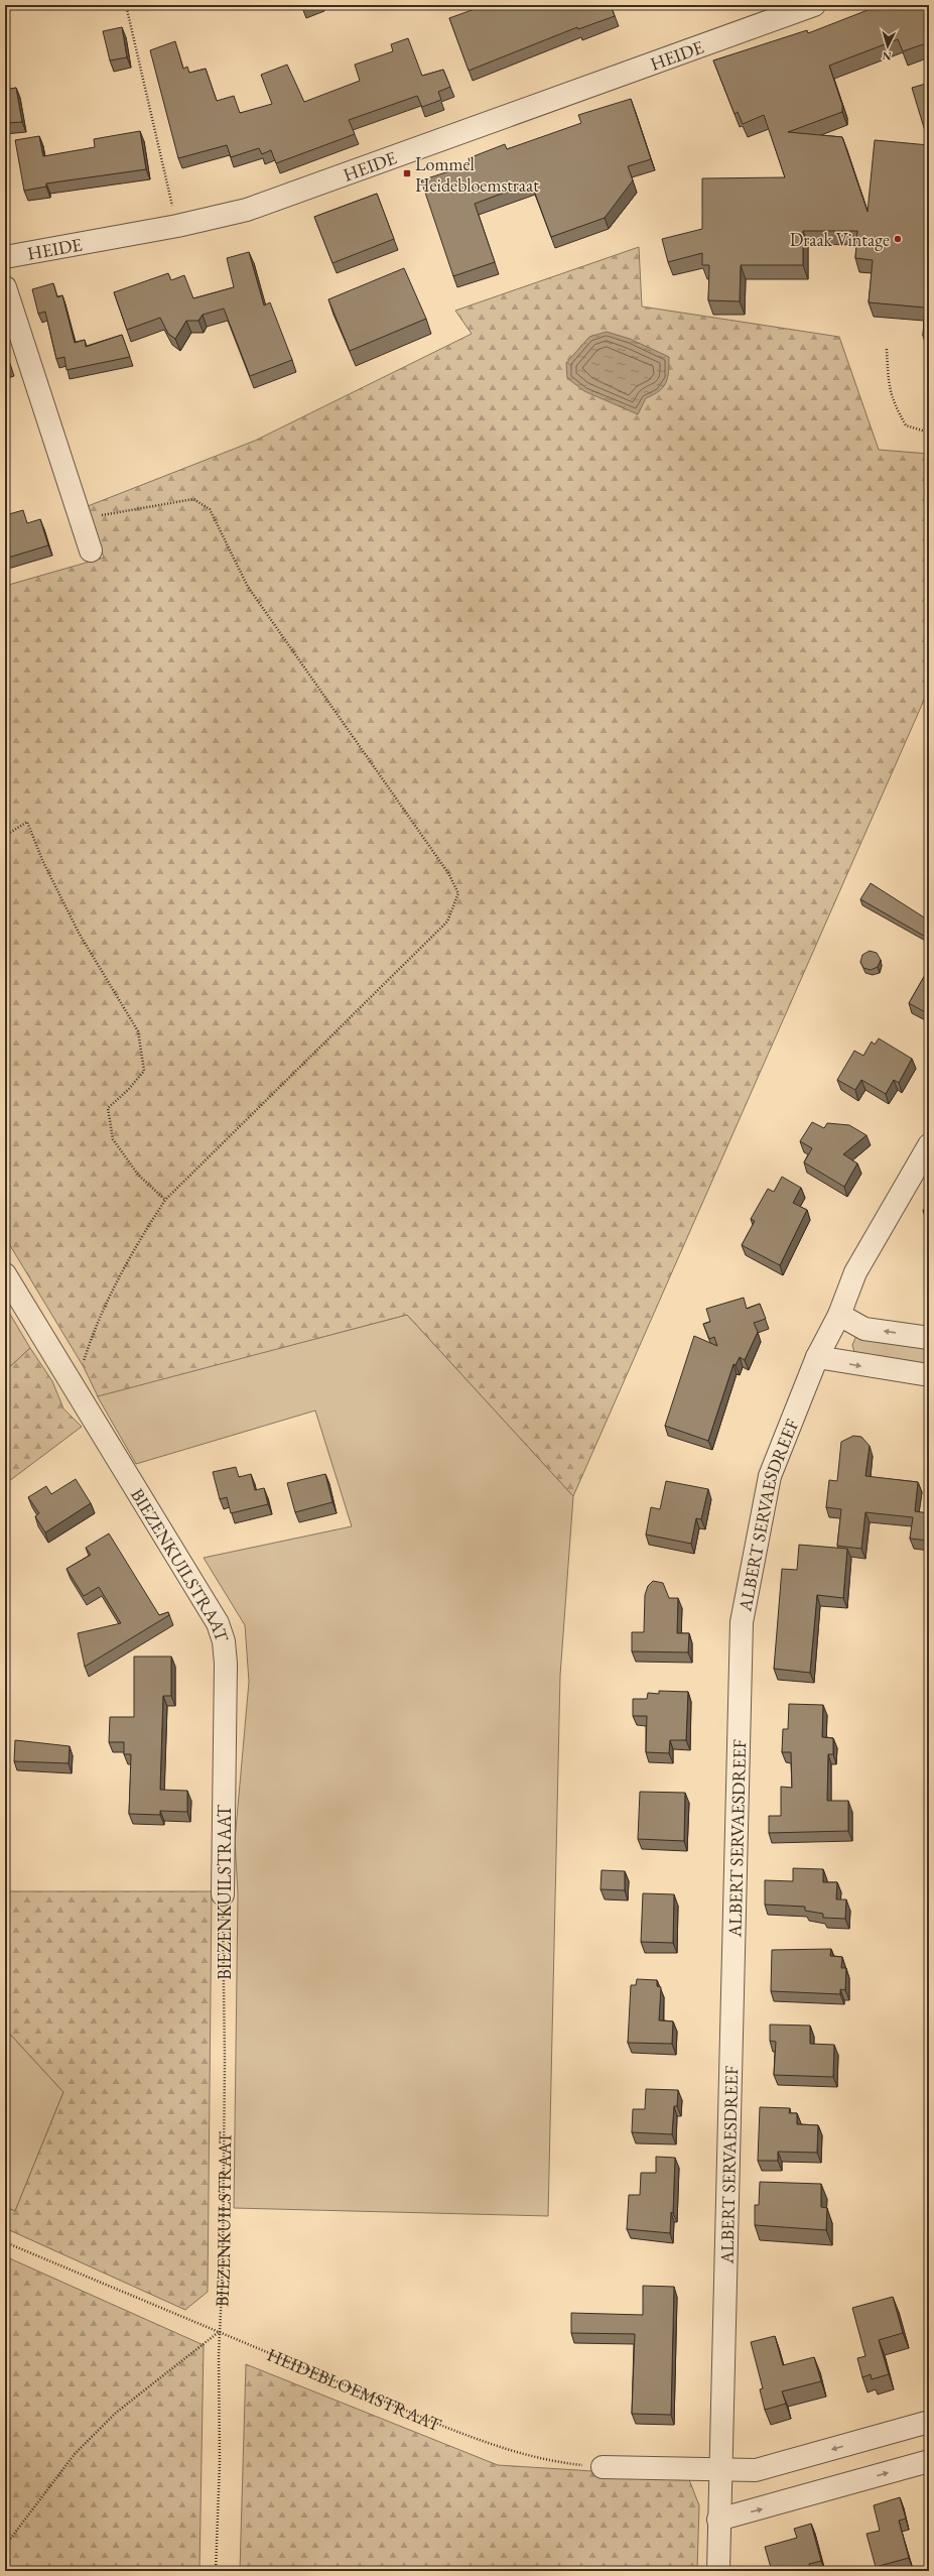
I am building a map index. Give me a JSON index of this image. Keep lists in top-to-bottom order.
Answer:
{
  "streets": {
    "street": ["HEIDE", "ALBERT SERVAESDREEF", "BIEZENKUILSTRAAT"],
    "path": ["HEIDEBLOEMSTRAAT"]
  },
  "crossings": [
    ["BIEZENKUILSTRAAT", "HEIDEBLOEMSTRAAT"]
  ],
  "places": {
    "transit": ["Lommel Heidebloemstraat"],
    "other": ["Draak Vintage"]
  },
  "north": "bottom"
}
